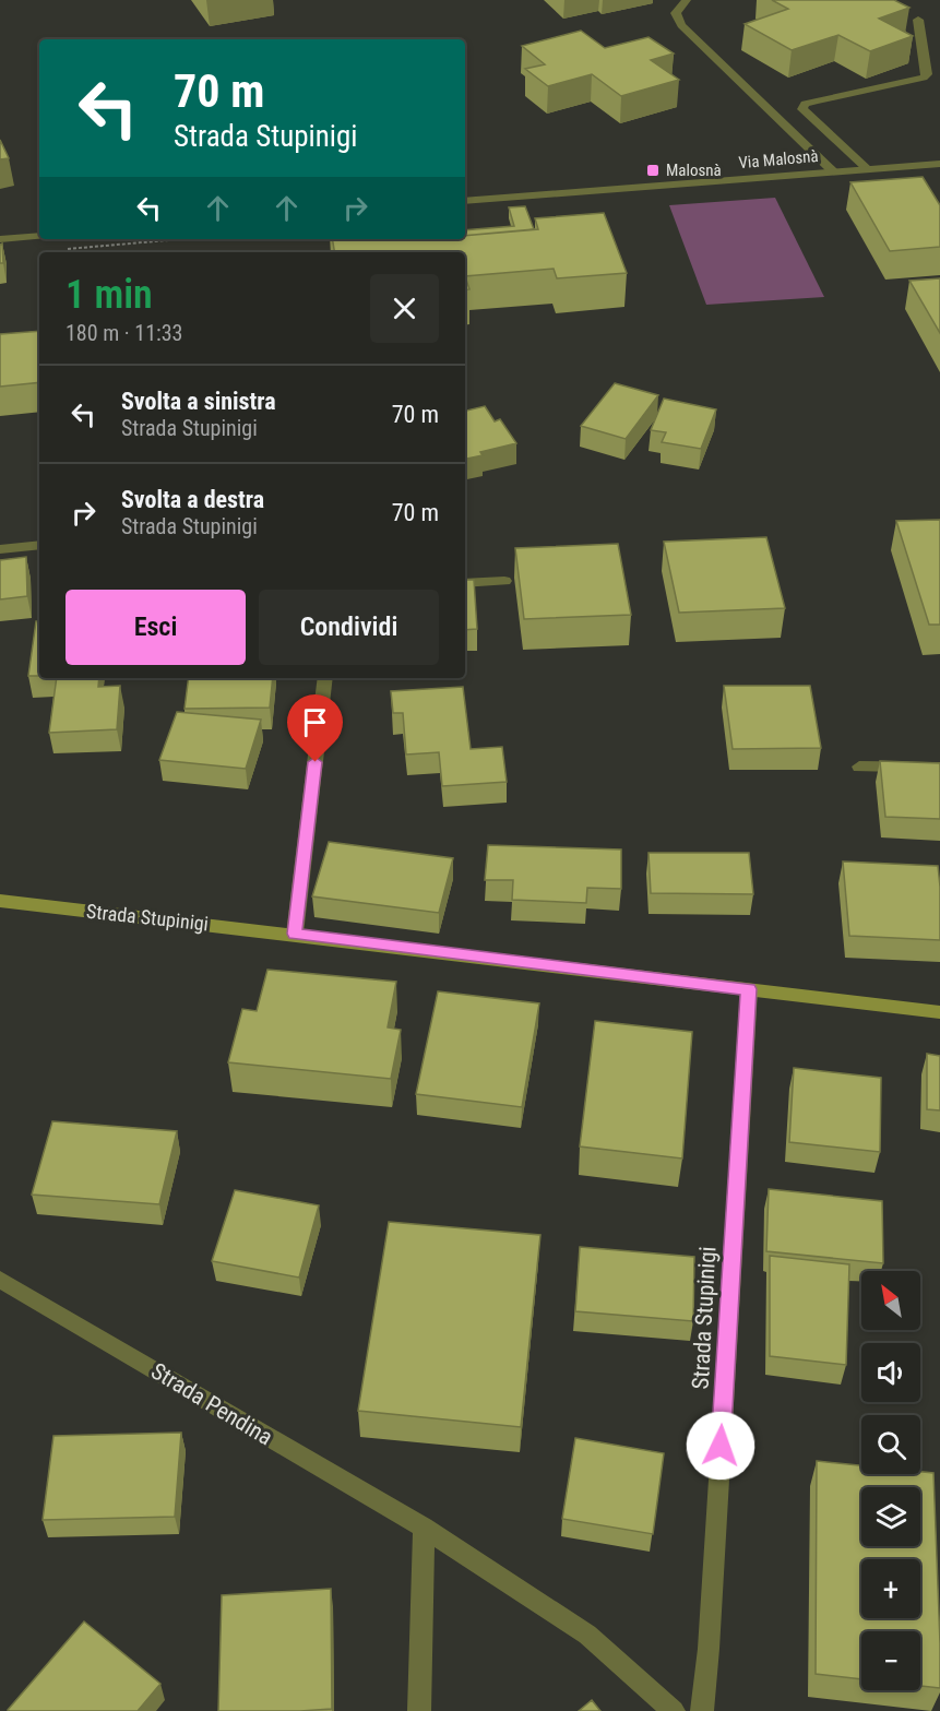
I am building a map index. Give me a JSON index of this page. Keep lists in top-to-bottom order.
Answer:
{
  "streets": {
    "street": ["Via Malosnà", "Strada Stupinigi", "Strada Pendina"]
  },
  "places": {
    "transit": ["Malosnà"]
  },
  "north": "top left",
  "page": {
    "turn": ["70 m", "Strada Stupinigi"],
    "heading": ["1 min", "180 m · 11:33"],
    "list": [
      {
        "name": "Svolta a sinistra",
        "note": "Strada Stupinigi",
        "value": "70 m"
      },
      {
        "name": "Svolta a destra",
        "note": "Strada Stupinigi",
        "value": "70 m"
      }
    ],
    "buttons": ["Esci", "Condividi"],
    "map_buttons": ["+", "−"]
  }
}
